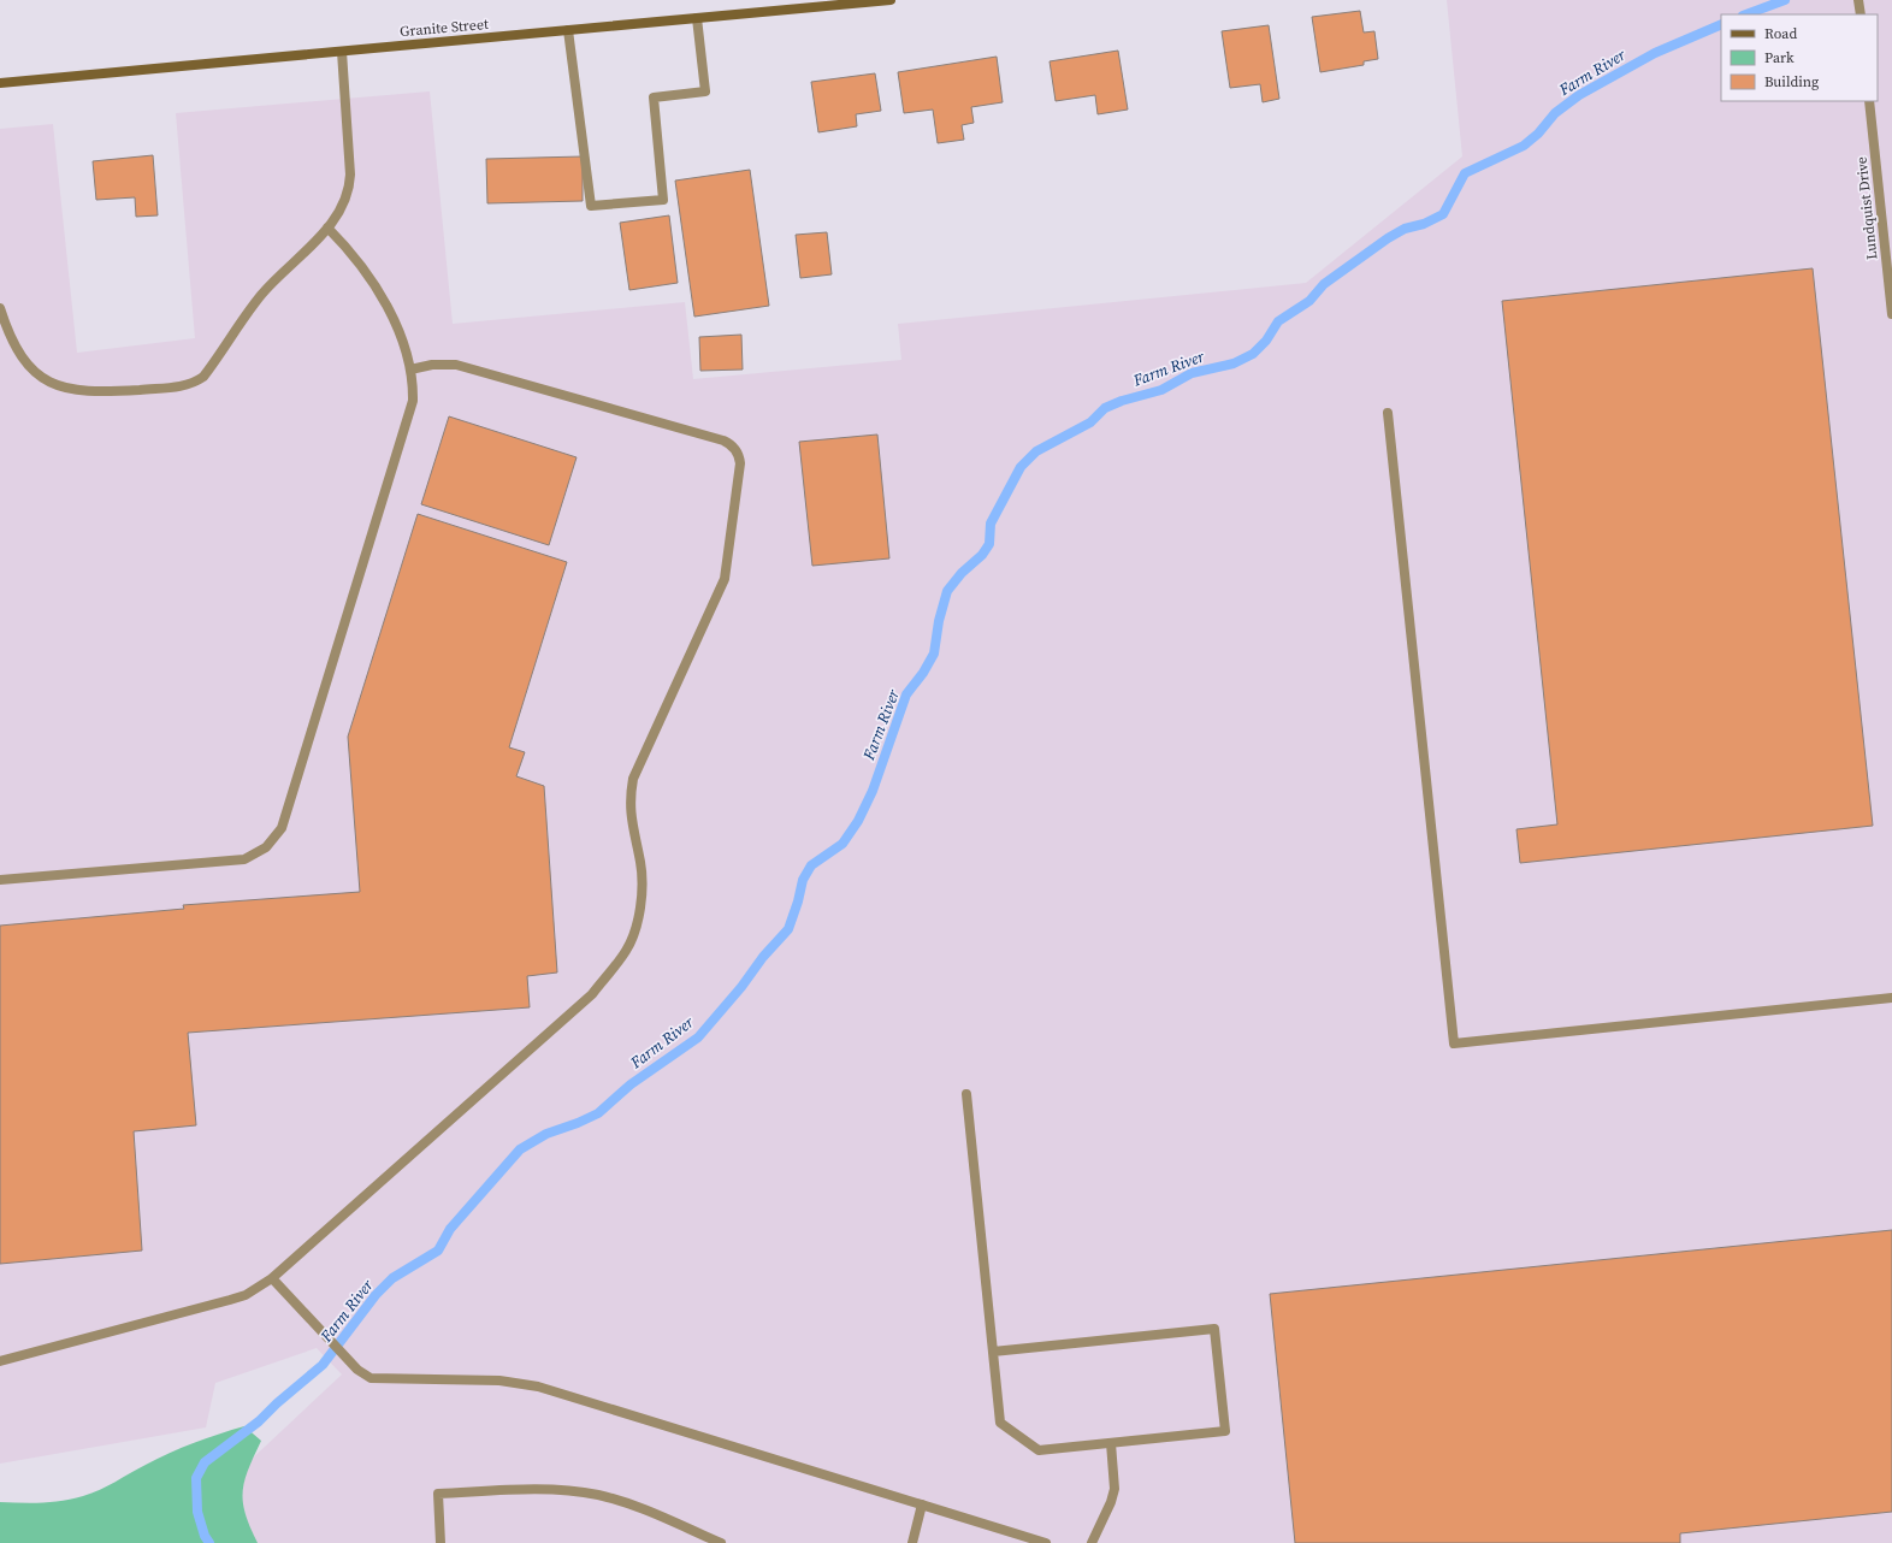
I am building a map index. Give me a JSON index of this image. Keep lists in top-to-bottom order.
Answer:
{
  "streets": {
    "main road": ["Granite Street"],
    "street": ["Lundquist Drive"]
  },
  "water": ["Farm River"],
  "legend": ["Road", "Park", "Building"]
}
